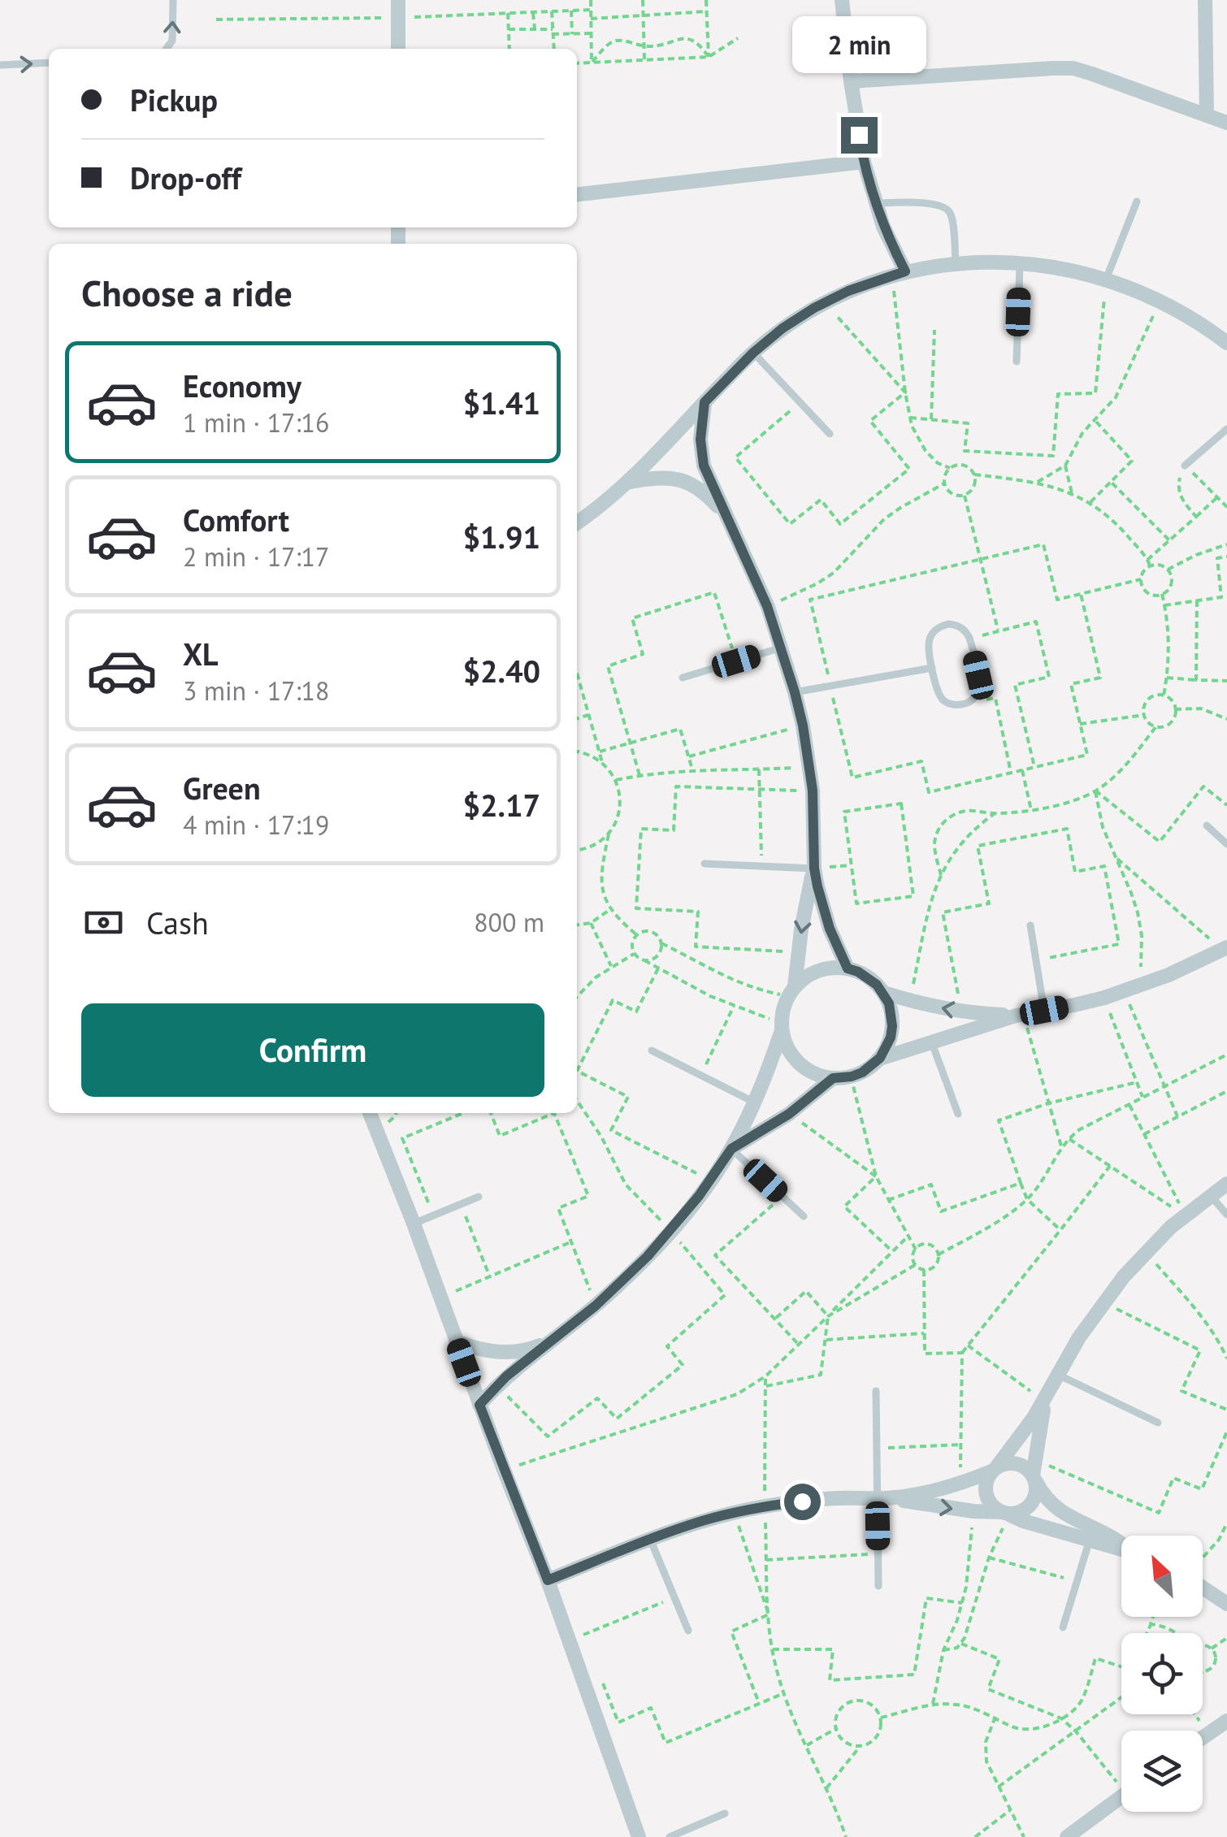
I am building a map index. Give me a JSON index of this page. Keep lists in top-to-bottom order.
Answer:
{
  "north": "top left",
  "page": {
    "bubble": "2 min",
    "banner": ["Pickup", "Drop-off"],
    "heading": "Choose a ride",
    "list": [
      {
        "name": "Economy",
        "note": "1 min · 17:16",
        "value": "$1.41"
      },
      {
        "name": "Comfort",
        "note": "2 min · 17:17",
        "value": "$1.91"
      },
      {
        "name": "XL",
        "note": "3 min · 17:18",
        "value": "$2.40"
      },
      {
        "name": "Green",
        "note": "4 min · 17:19",
        "value": "$2.17"
      }
    ],
    "pay": ["Cash", "800 m"],
    "buttons": "Confirm"
  }
}
